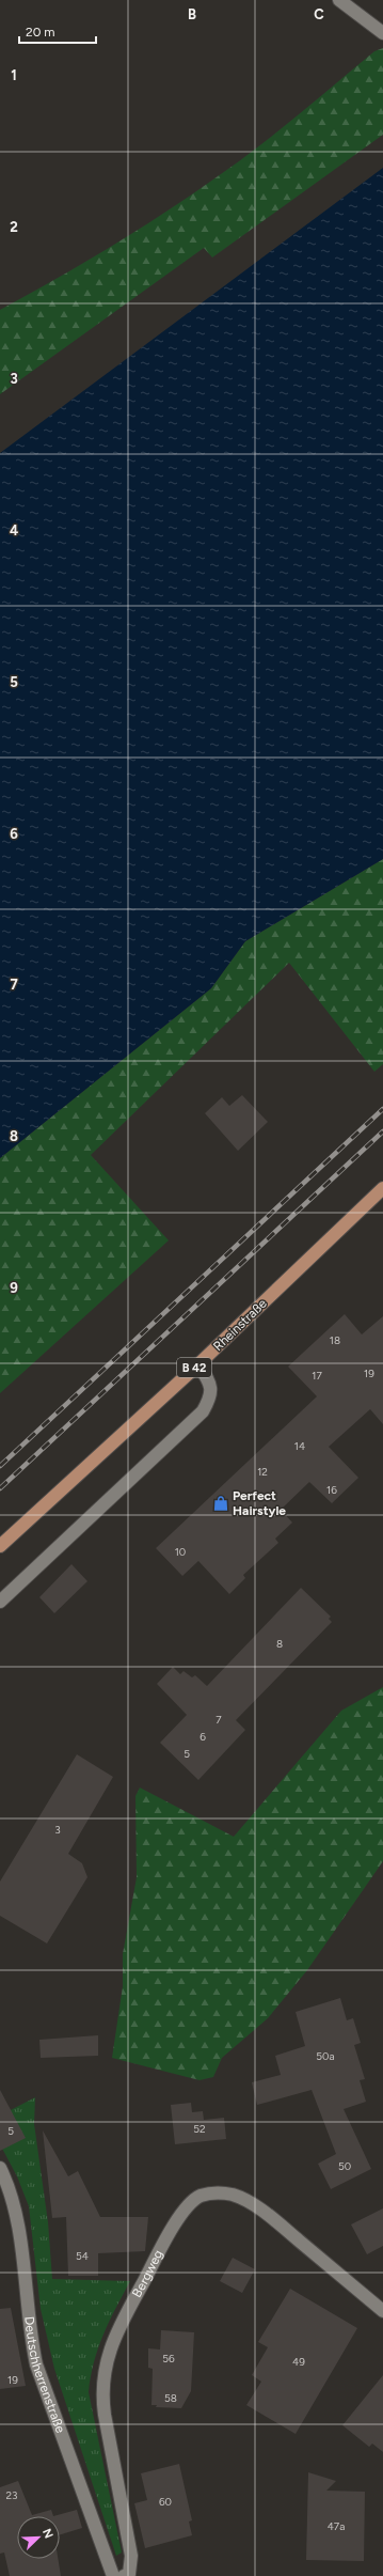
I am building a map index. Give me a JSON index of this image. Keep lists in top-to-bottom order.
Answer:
{
  "streets": {
    "main road": ["Rheinstraße", "B 42"],
    "street": ["Bergweg", "Deutschherrenstraße"]
  },
  "places": {
    "shop": ["Perfect Hairstyle"]
  },
  "house_numbers": [
    "18",
    "19",
    "17",
    "14",
    "12",
    "16",
    "10",
    "8",
    "7",
    "6",
    "5",
    "3",
    "50a",
    "52",
    "5",
    "50",
    "54",
    "56",
    "49",
    "19",
    "58",
    "23",
    "60",
    "47a"
  ],
  "scale_bar": "20 m",
  "north": "top right",
  "grid": {
    "columns": ["B", "C"],
    "rows": [
      "1",
      "2",
      "3",
      "4",
      "5",
      "6",
      "7",
      "8",
      "9"
    ]
  }
}
